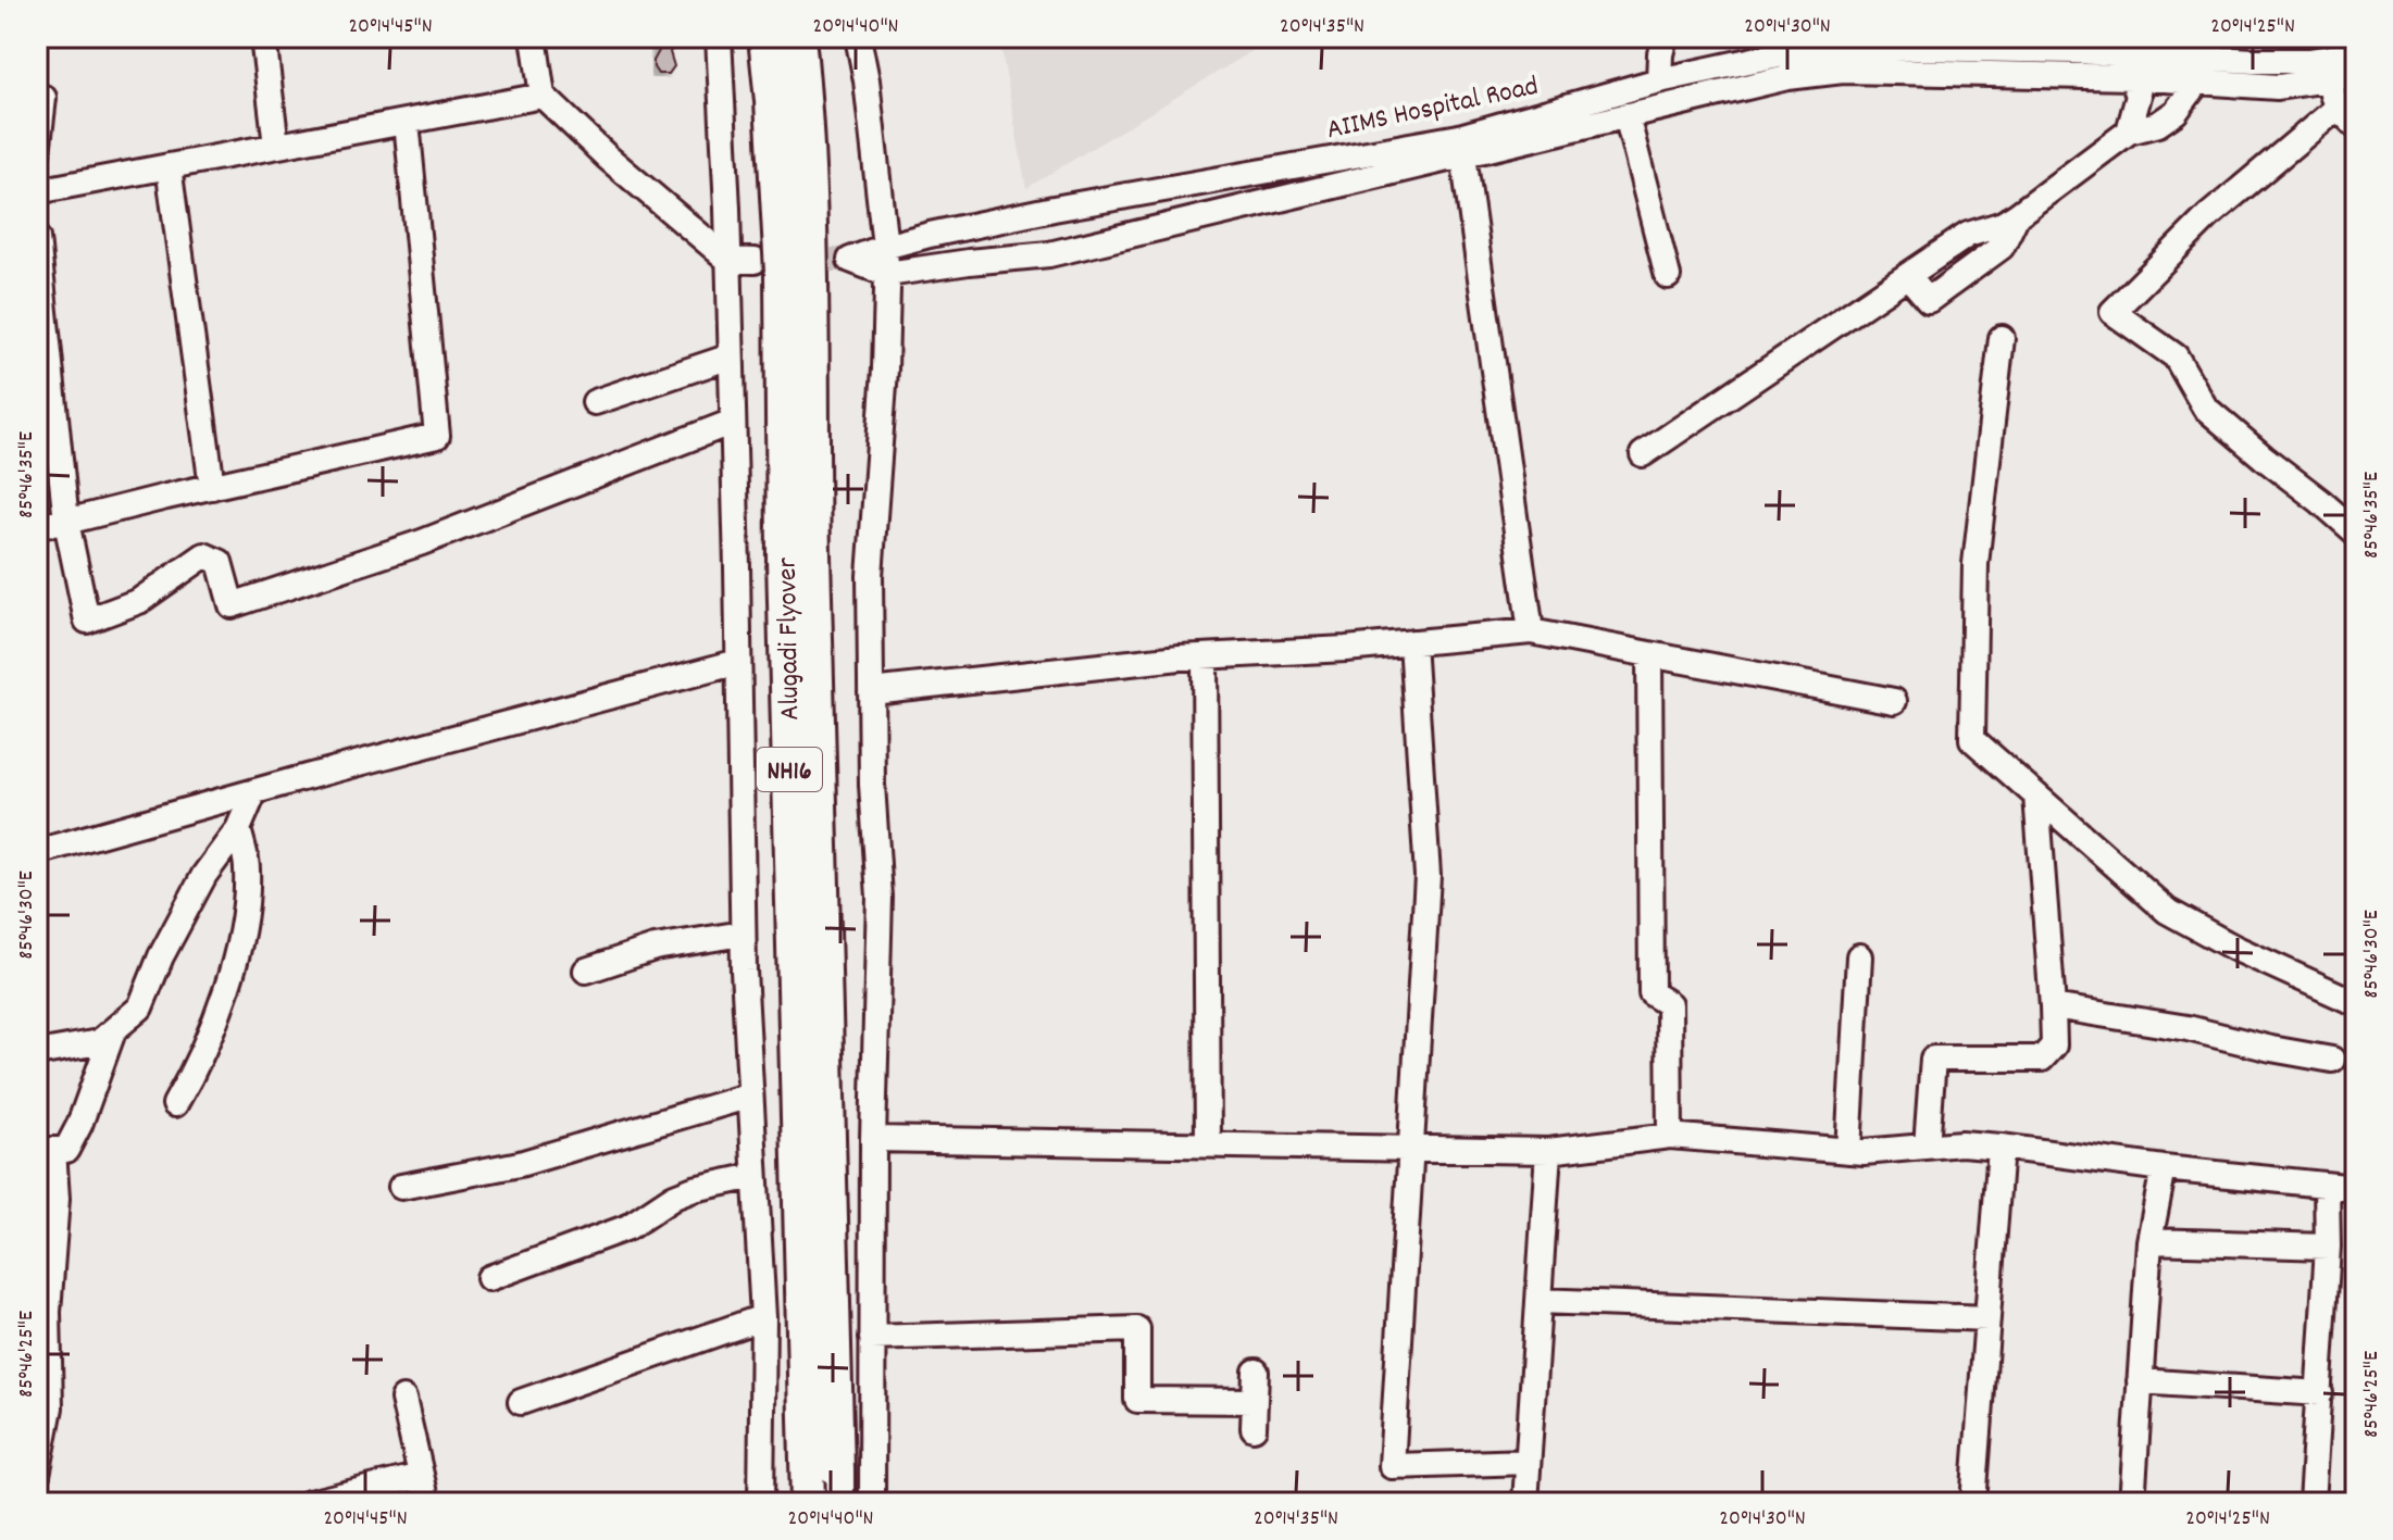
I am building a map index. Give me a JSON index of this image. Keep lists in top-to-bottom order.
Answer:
{
  "streets": {
    "highway": ["Alugadi Flyover", "NH16"],
    "street": ["AIIMS Hospital Road"]
  },
  "coordinates": [
    "20°14'45\"N",
    "20°14'40\"N",
    "20°14'35\"N",
    "20°14'30\"N",
    "20°14'25\"N",
    "85°46'35\"E",
    "85°46'30\"E",
    "85°46'25\"E"
  ]
}
